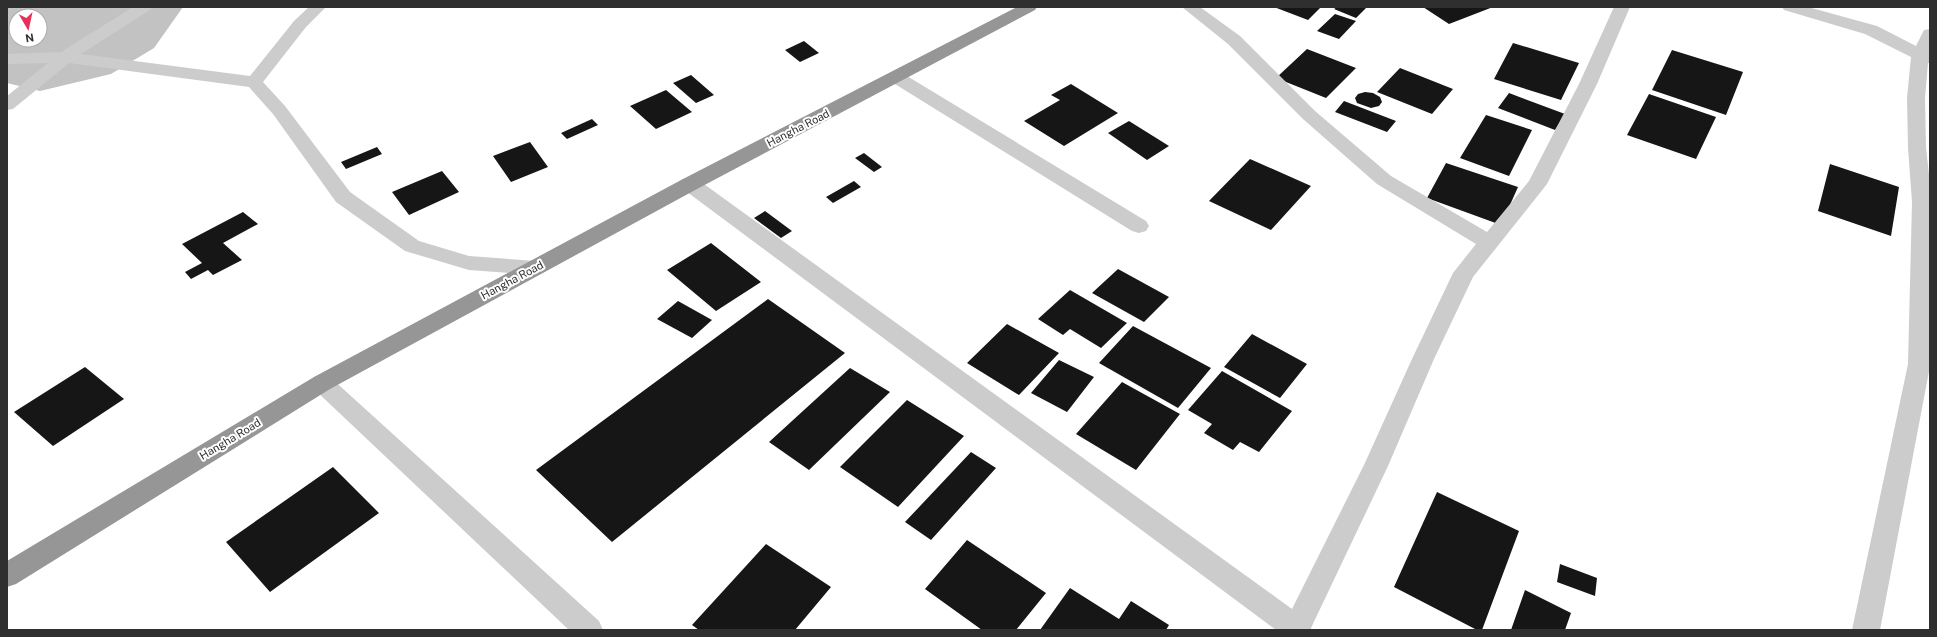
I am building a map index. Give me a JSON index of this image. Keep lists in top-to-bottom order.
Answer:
{
  "streets": {
    "highway": ["Hangha Road"]
  },
  "north": "bottom"
}
